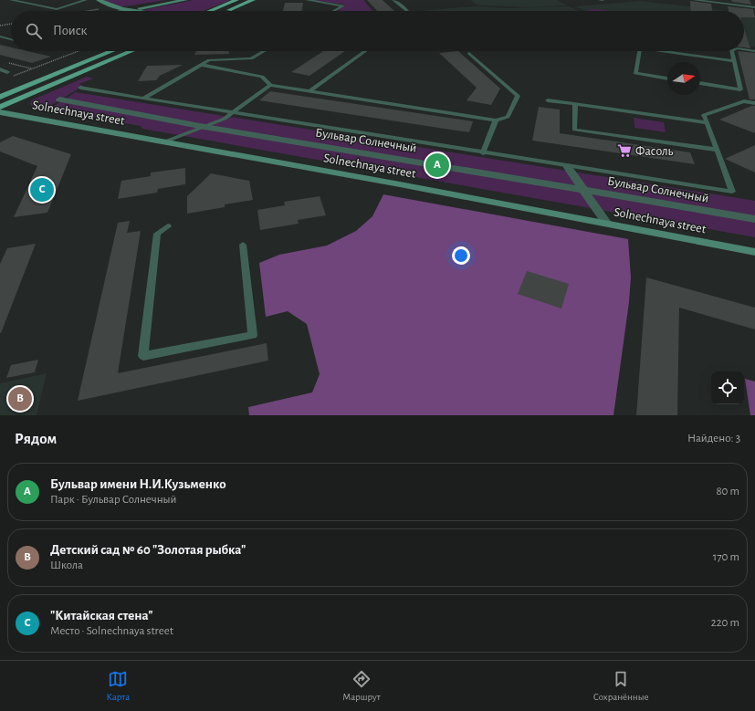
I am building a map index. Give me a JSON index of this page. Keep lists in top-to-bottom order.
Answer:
{
  "streets": {
    "main road": ["Solnechnaya street"],
    "street": ["Бульвар Солнечный"]
  },
  "places": {
    "supermarket": ["Фасоль"]
  },
  "north": "right",
  "page": {
    "search": "Поиск",
    "pins": ["A", "C", "B"],
    "heading": ["Рядом", "Найдено: 3"],
    "list": [
      {
        "mark": "A",
        "name": "Бульвар имени Н.И.Кузьменко",
        "note": "Парк · Бульвар Солнечный",
        "value": "80 m"
      },
      {
        "mark": "B",
        "name": "Детский сад № 60 \"Золотая рыбка\"",
        "note": "Школа",
        "value": "170 m"
      },
      {
        "mark": "C",
        "name": "\"Китайская стена\"",
        "note": "Место · Solnechnaya street",
        "value": "220 m"
      }
    ],
    "nav": ["Карта", "Маршрут", "Сохранённые"]
  }
}
